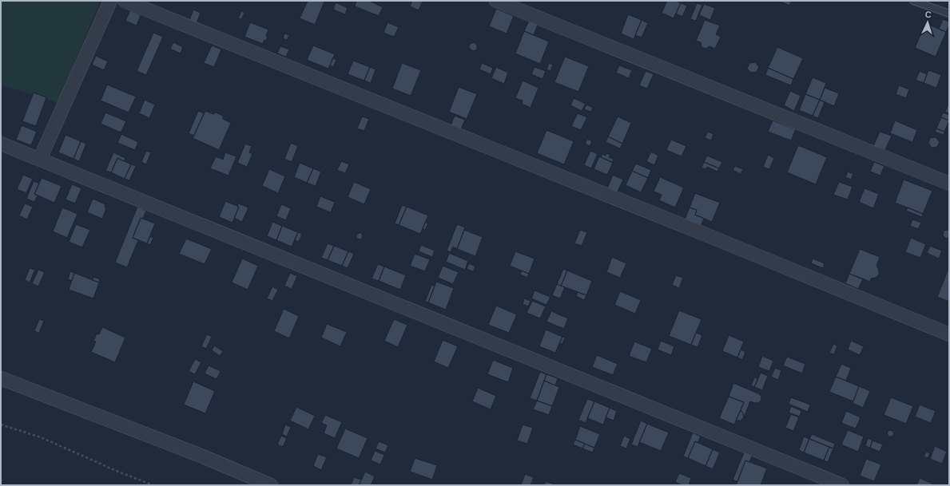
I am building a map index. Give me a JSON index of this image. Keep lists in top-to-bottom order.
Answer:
{
  "north": "top"
}
